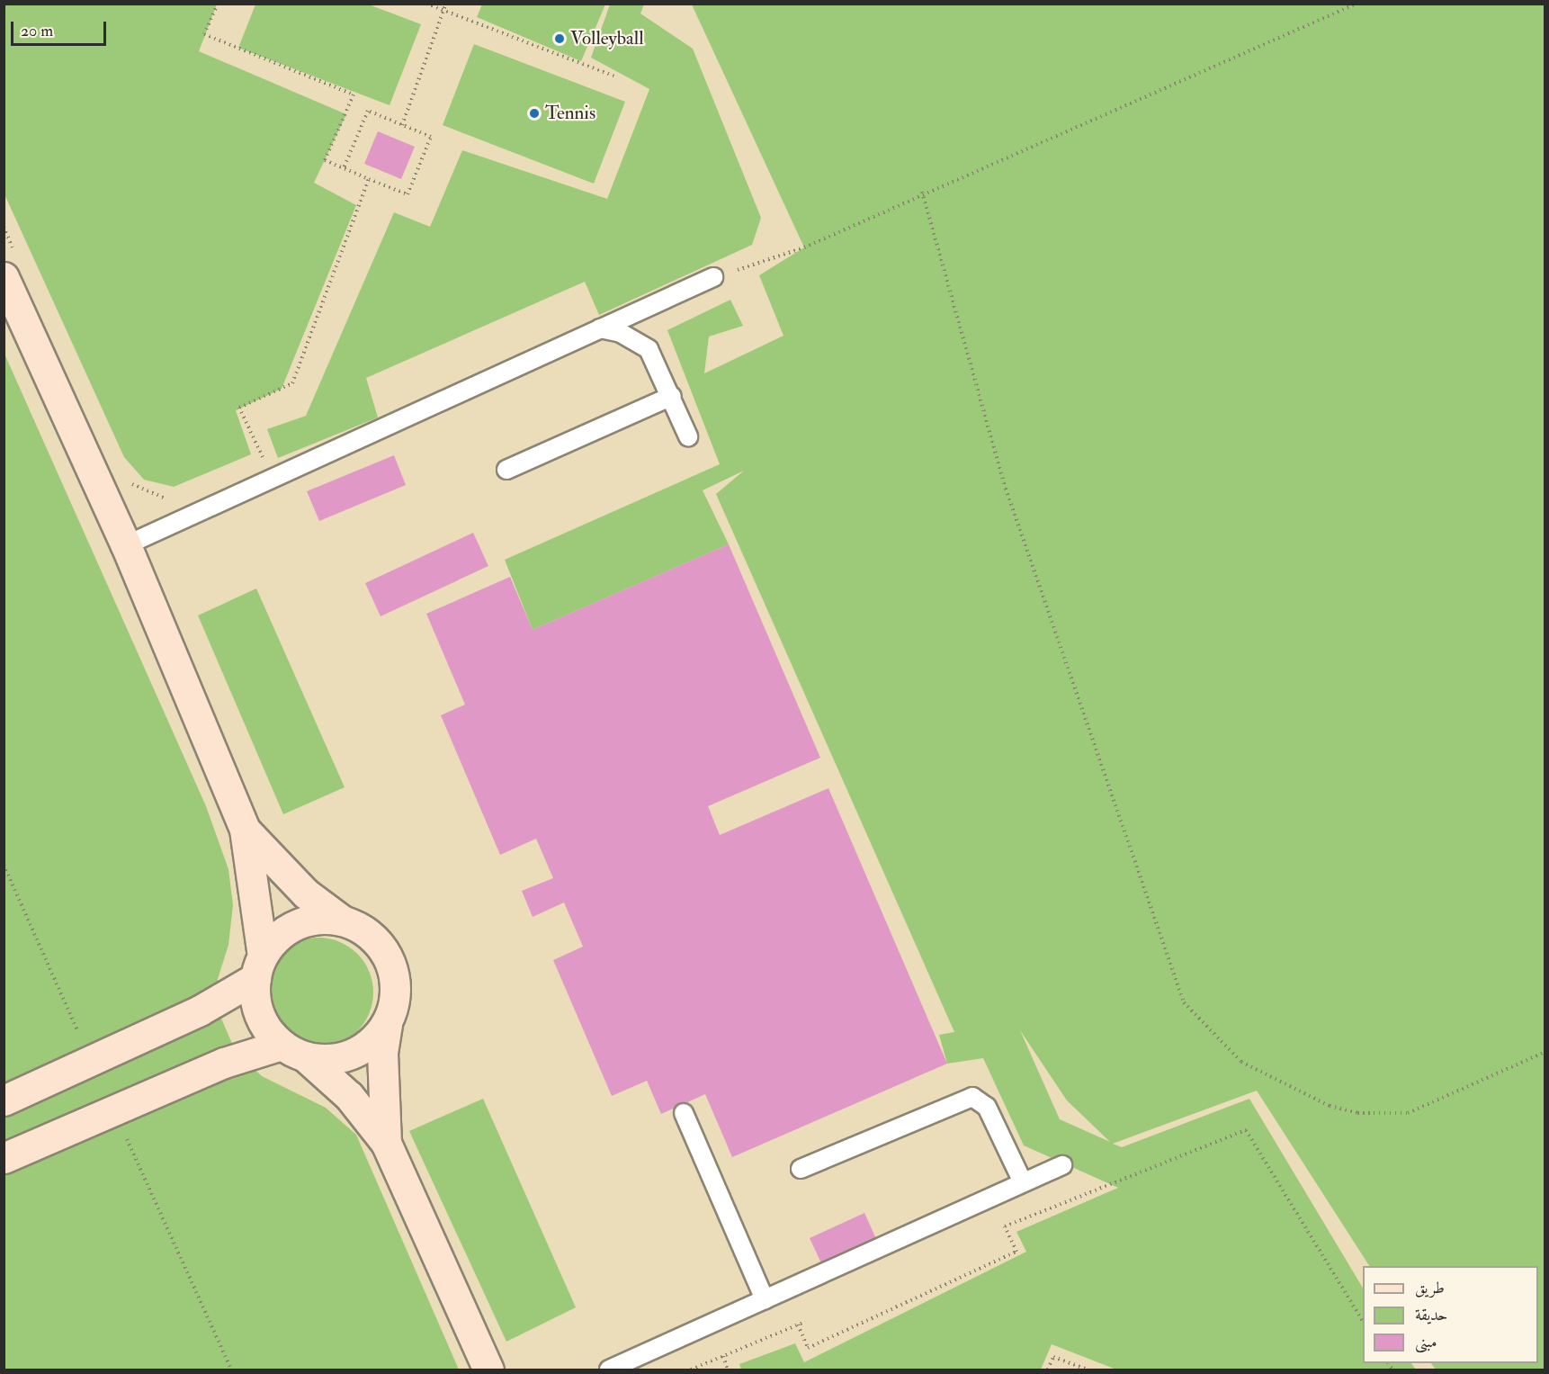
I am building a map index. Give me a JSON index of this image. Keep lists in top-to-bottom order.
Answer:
{
  "places": ["Volleyball", "Tennis"],
  "legend": ["طريق", "حديقة", "مبنى"],
  "scale_bar": "20 m"
}
